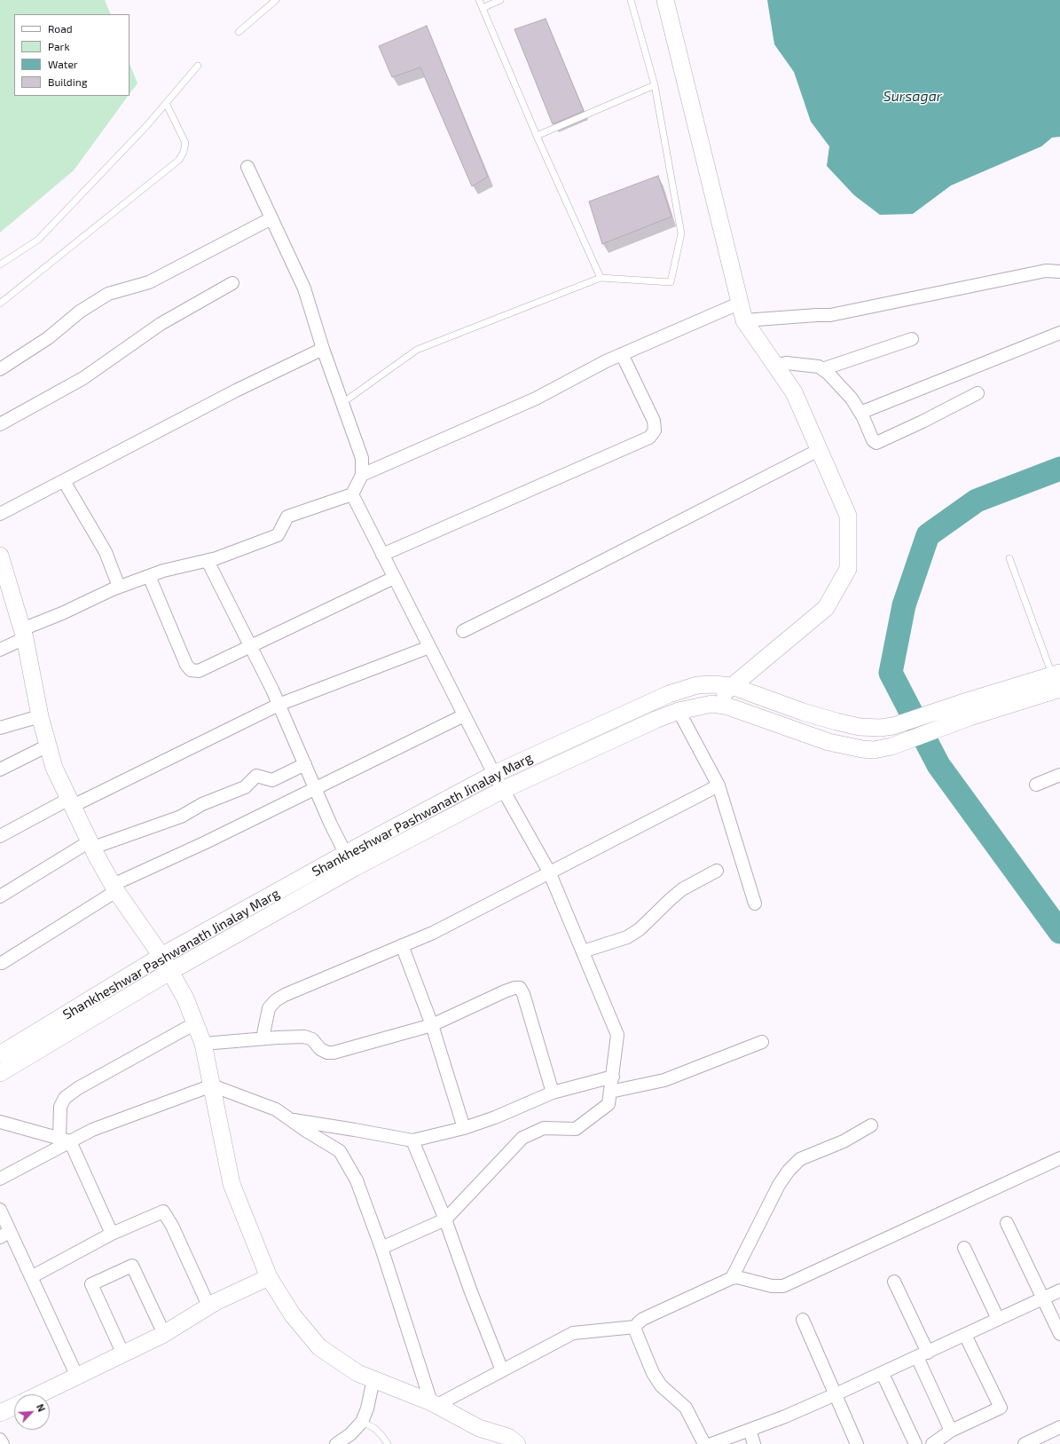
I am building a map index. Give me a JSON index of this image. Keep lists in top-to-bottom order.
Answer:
{
  "streets": {
    "main road": ["Shankheshwar Pashwanath Jinalay Marg"]
  },
  "water": ["Sursagar"],
  "legend": [
    "Road",
    "Park",
    "Water",
    "Building"
  ],
  "north": "top right"
}
